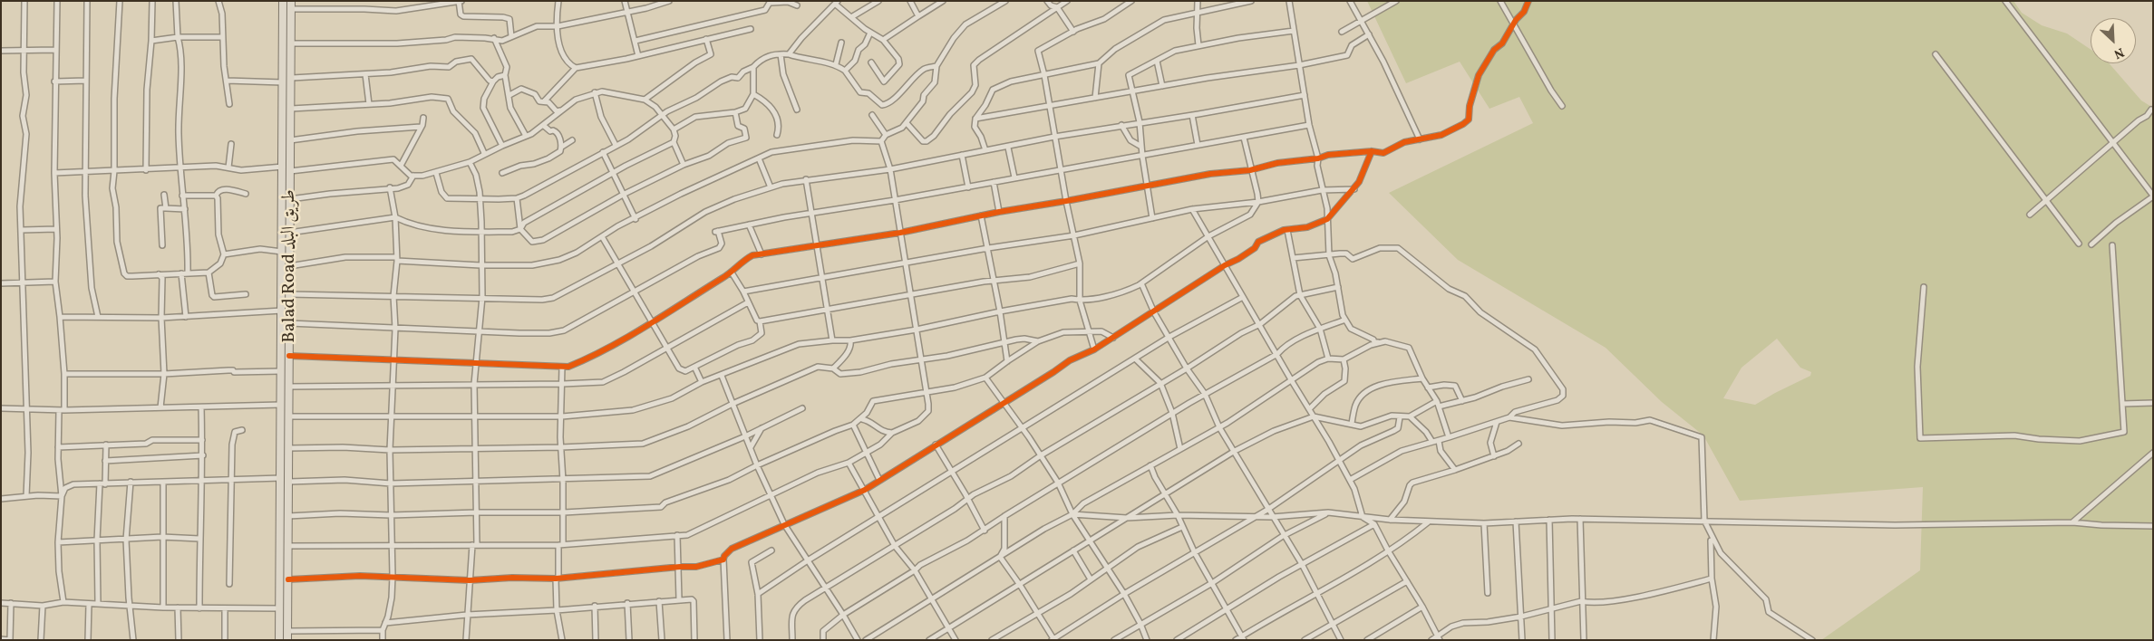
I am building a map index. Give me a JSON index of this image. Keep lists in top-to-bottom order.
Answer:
{
  "streets": {
    "highway": ["Balad Road طريق البلد"]
  },
  "north": "bottom right"
}
